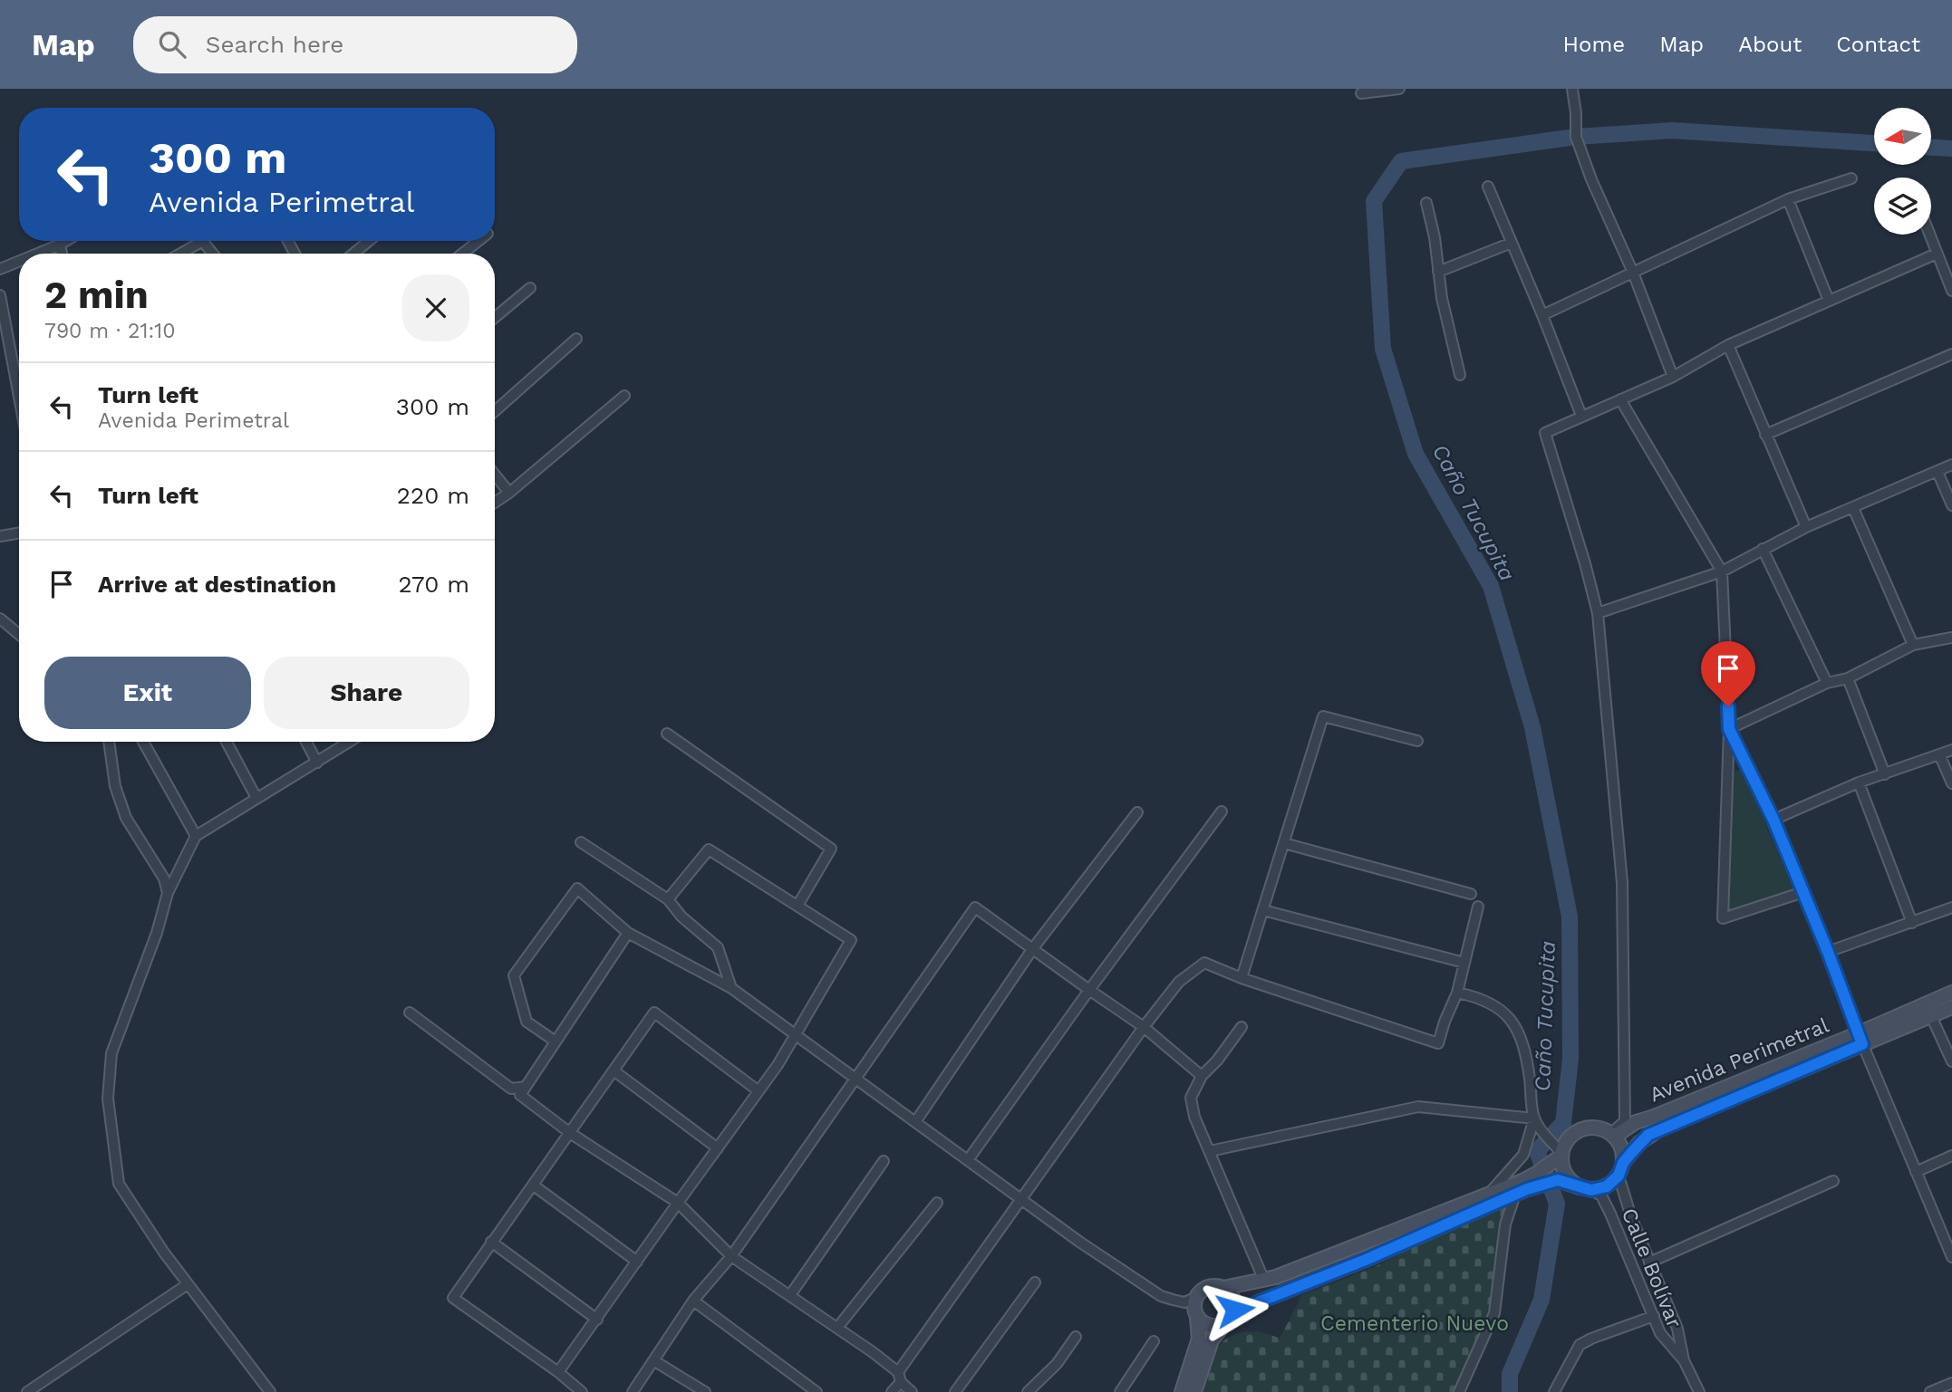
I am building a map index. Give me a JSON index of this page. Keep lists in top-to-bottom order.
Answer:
{
  "streets": {
    "street": ["Avenida Perimetral", "Calle Bolívar"]
  },
  "crossings": [
    ["Avenida Perimetral", "Calle Bolívar"]
  ],
  "water": ["Caño Tucupita"],
  "parks": ["Cementerio Nuevo"],
  "north": "left",
  "page": {
    "header": "Map",
    "search": "Search here",
    "nav": [
      "Home",
      "Map",
      "About",
      "Contact"
    ],
    "turn": ["300 m", "Avenida Perimetral"],
    "heading": ["2 min", "790 m · 21:10"],
    "list": [
      {
        "name": "Turn left",
        "note": "Avenida Perimetral",
        "value": "300 m"
      },
      {
        "name": "Turn left",
        "value": "220 m"
      },
      {
        "name": "Arrive at destination",
        "value": "270 m"
      }
    ],
    "buttons": ["Exit", "Share"]
  }
}
